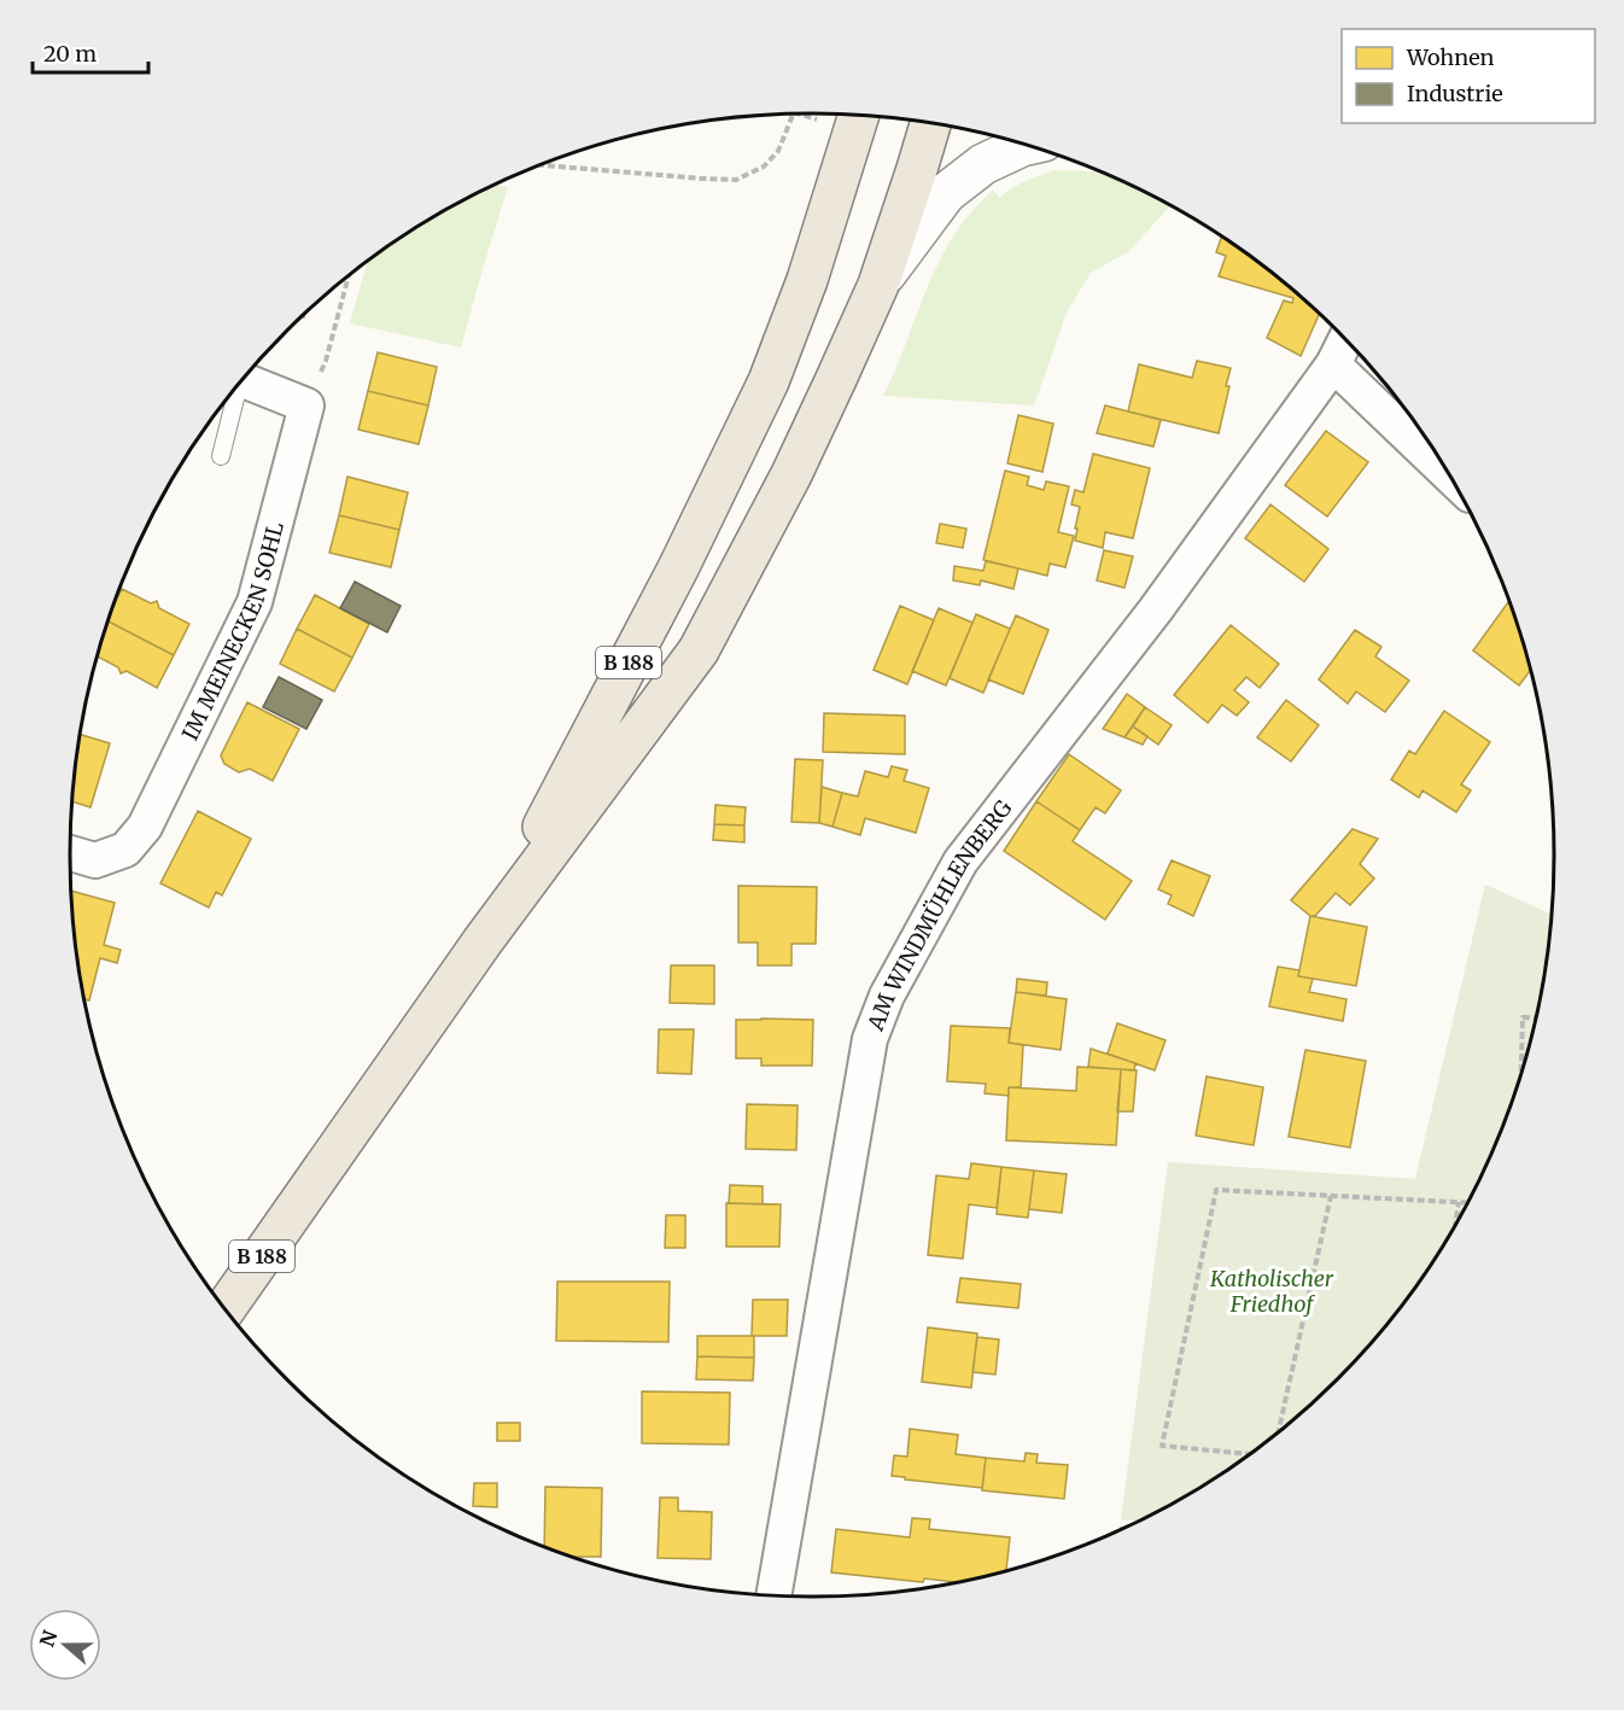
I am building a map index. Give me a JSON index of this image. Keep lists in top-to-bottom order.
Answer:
{
  "streets": {
    "main road": ["B 188"],
    "street": ["IM MEINECKEN SOHL", "AM WINDMÜHLENBERG"]
  },
  "parks": ["Katholischer Friedhof"],
  "legend": ["Wohnen", "Industrie"],
  "scale_bar": "20 m",
  "north": "left"
}
